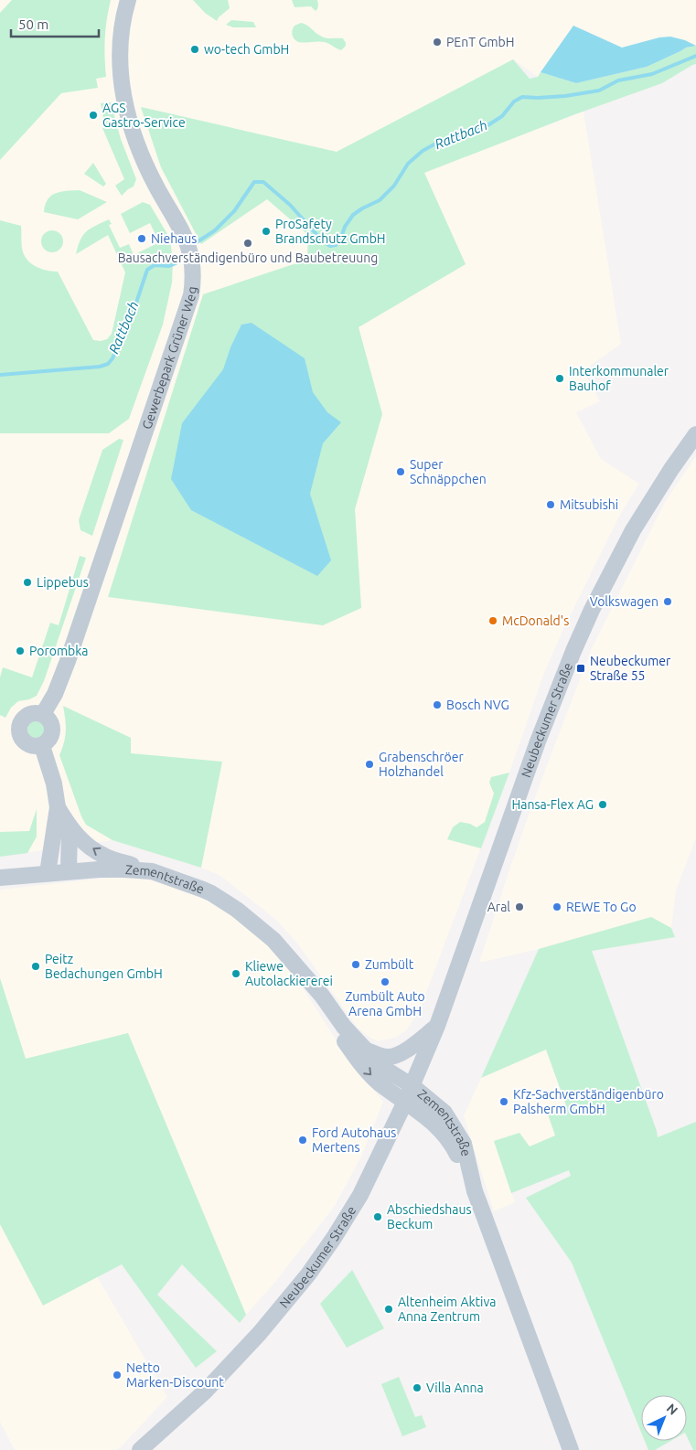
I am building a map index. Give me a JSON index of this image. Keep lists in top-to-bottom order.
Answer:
{
  "streets": {
    "street": ["Gewerbepark Grüner Weg", "Neubeckumer Straße", "Zementstraße"]
  },
  "crossings": [
    ["Neubeckumer Straße", "Zementstraße"]
  ],
  "water": ["Rattbach"],
  "places": {
    "other": [
      "PEnT GmbH",
      "wo-tech GmbH",
      "AGS Gastro-Service",
      "ProSafety Brandschutz GmbH",
      "Niehaus",
      "Bausachverständigenbüro und Baubetreuung",
      "Interkommunaler Bauhof",
      "Super Schnäppchen",
      "Mitsubishi",
      "Lippebus",
      "Volkswagen",
      "McDonald's",
      "Porombka",
      "Bosch NVG",
      "Grabenschröer Holzhandel",
      "Hansa-Flex AG",
      "Aral",
      "REWE To Go",
      "Zumbült",
      "Peitz Bedachungen GmbH",
      "Kliewe Autolackiererei",
      "Zumbült Auto Arena GmbH",
      "Kfz-Sachverständigenbüro Palsherm GmbH",
      "Ford Autohaus Mertens",
      "Abschiedshaus Beckum",
      "Altenheim Aktiva Anna Zentrum",
      "Netto Marken-Discount",
      "Villa Anna"
    ],
    "transit": ["Neubeckumer Straße 55"]
  },
  "scale_bar": "50 m",
  "north": "top right"
}
